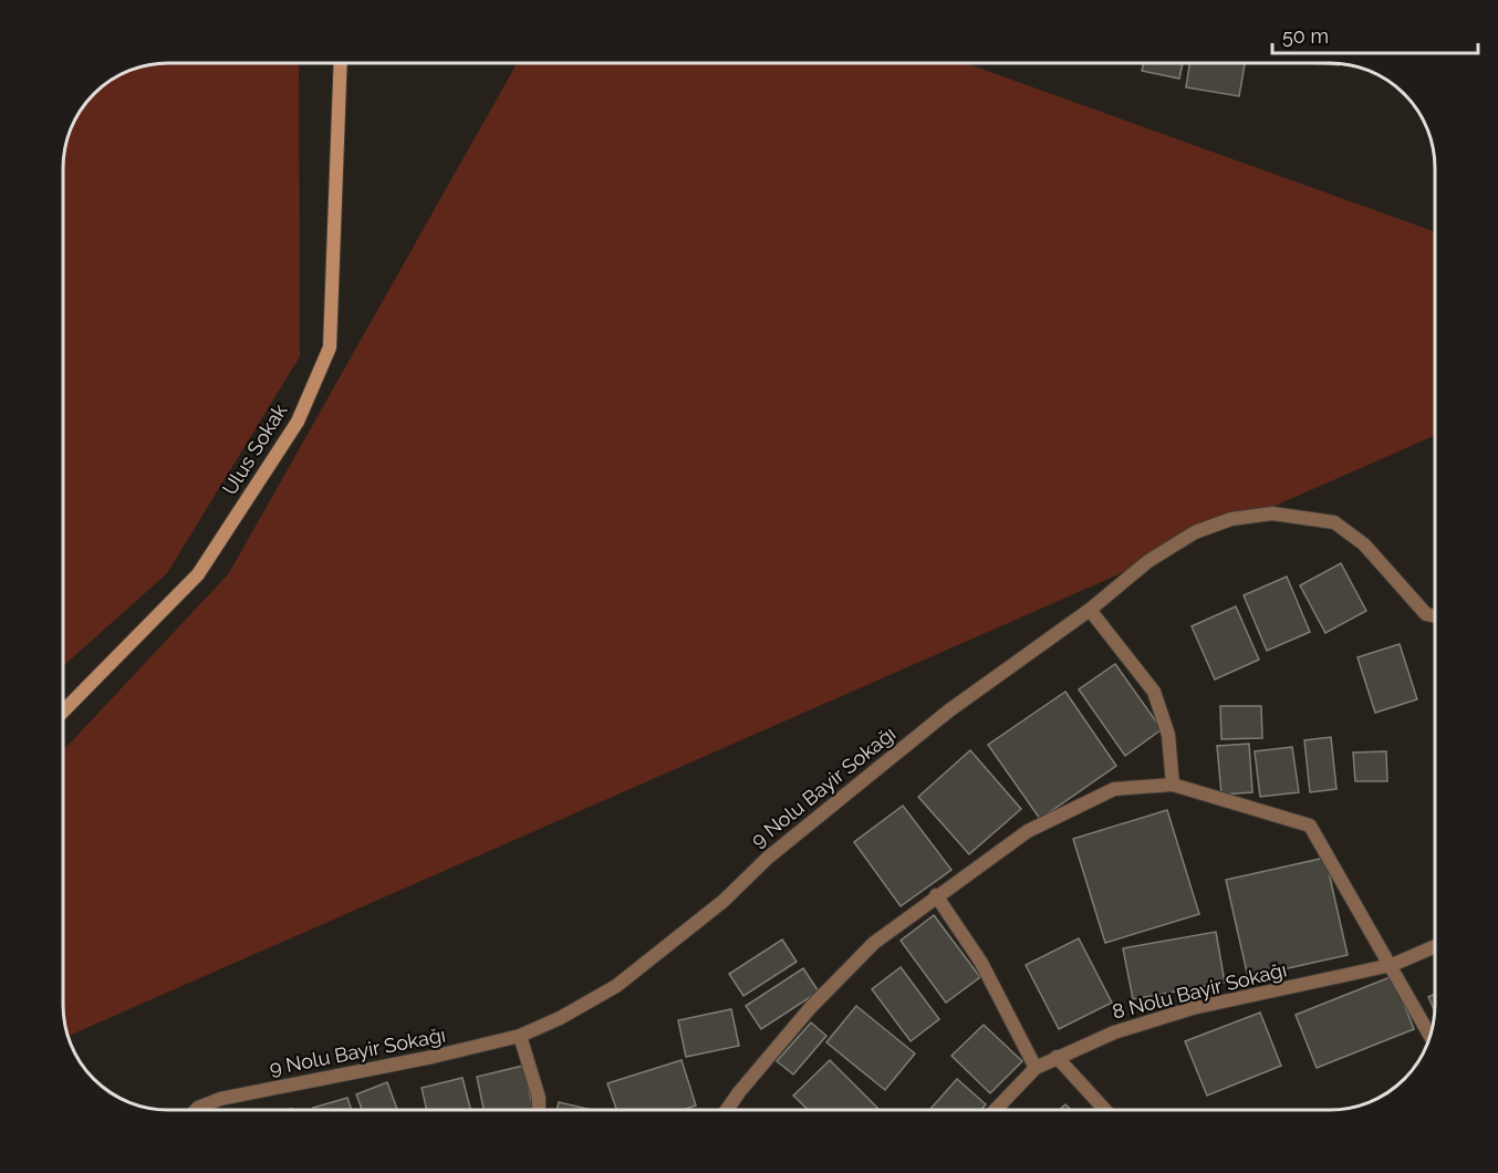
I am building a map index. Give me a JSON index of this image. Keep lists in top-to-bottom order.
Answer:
{
  "streets": {
    "street": ["Ulus Sokak", "9 Nolu Bayir Sokağı", "8 Nolu Bayir Sokağı"]
  },
  "scale_bar": "50 m"
}
